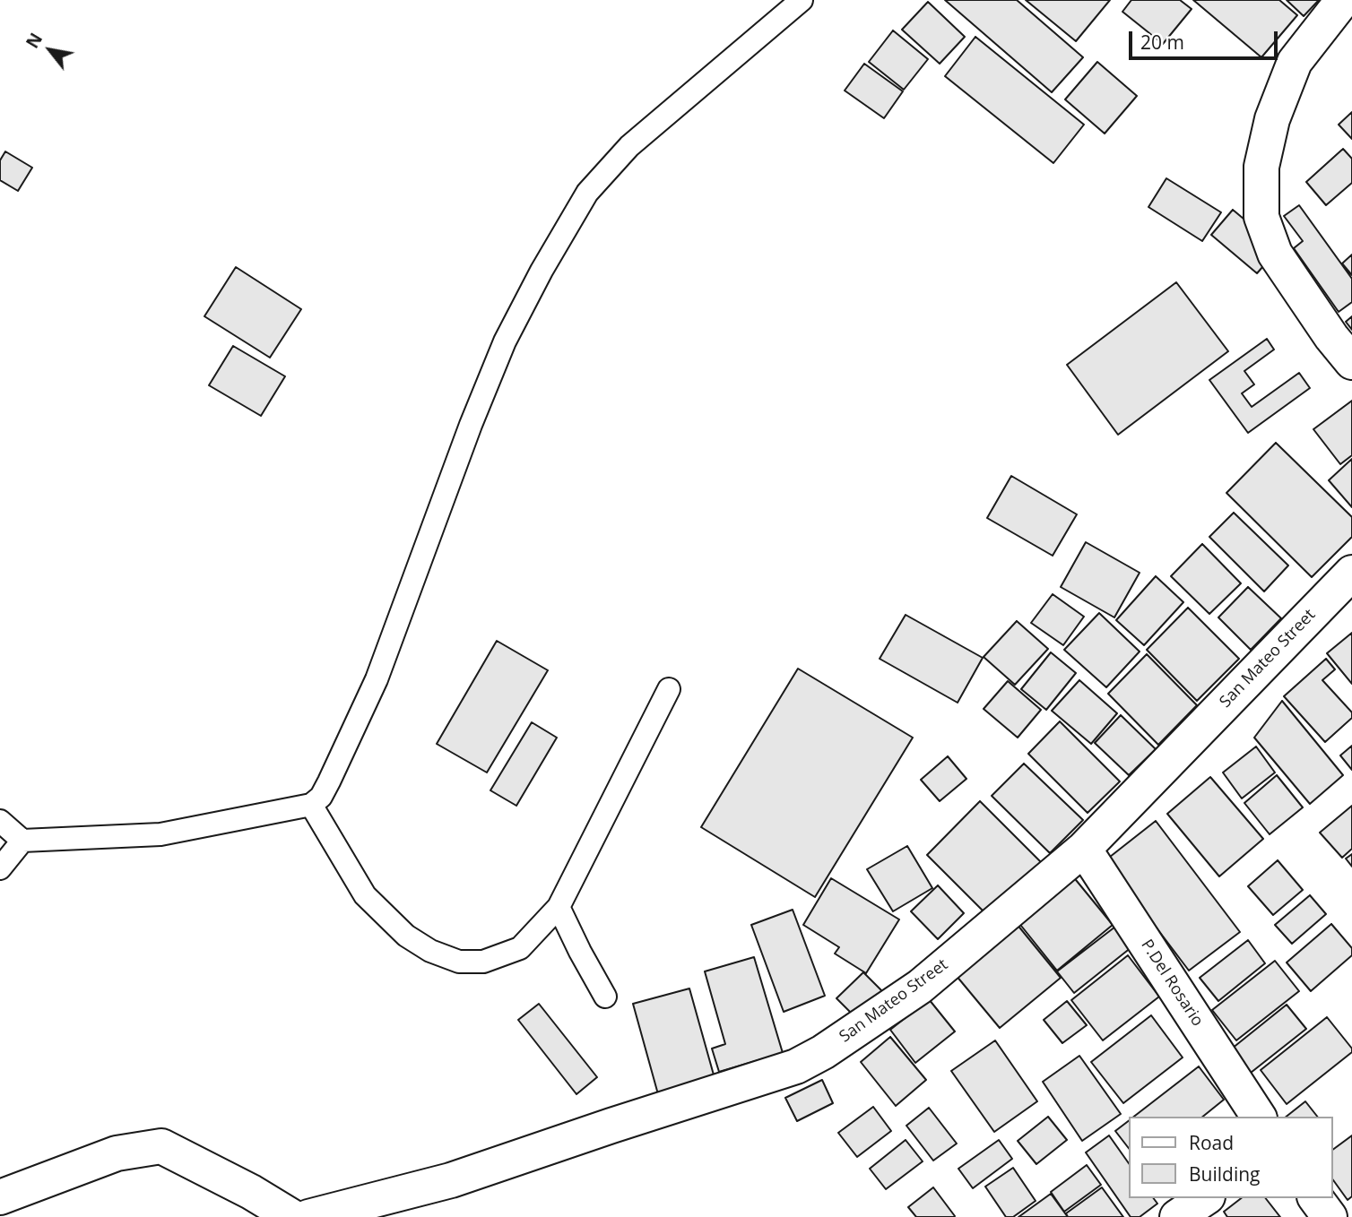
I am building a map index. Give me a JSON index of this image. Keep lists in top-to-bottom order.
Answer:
{
  "streets": {
    "street": ["San Mateo Street", "P.Del Rosario"]
  },
  "crossings": [
    ["San Mateo Street", "P.Del Rosario"]
  ],
  "legend": ["Road", "Building"],
  "scale_bar": "20 m",
  "north": "top left"
}
